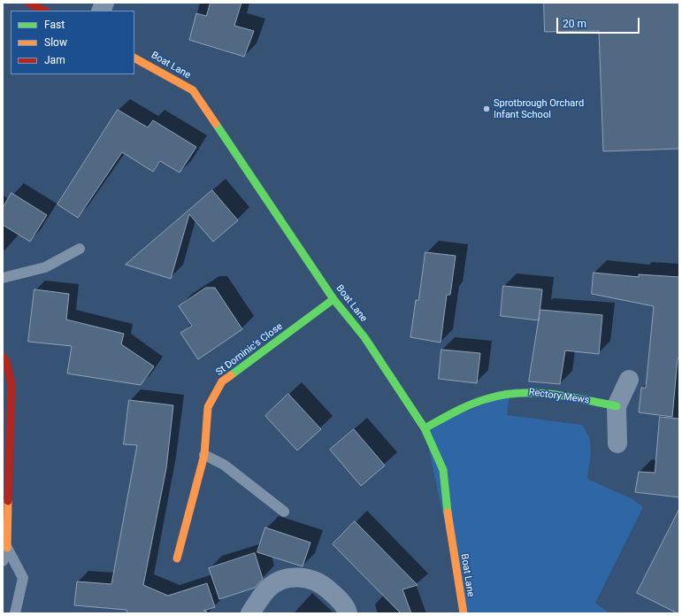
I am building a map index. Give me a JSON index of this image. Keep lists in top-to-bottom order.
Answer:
{
  "streets": {
    "street": ["Boat Lane", "St Dominic's Close", "Rectory Mews"]
  },
  "crossings": [
    ["Boat Lane", "St Dominic's Close"],
    ["Boat Lane", "Rectory Mews"]
  ],
  "places": ["Sprotbrough Orchard Infant School"],
  "legend": ["Fast", "Slow", "Jam"],
  "scale_bar": "20 m"
}
